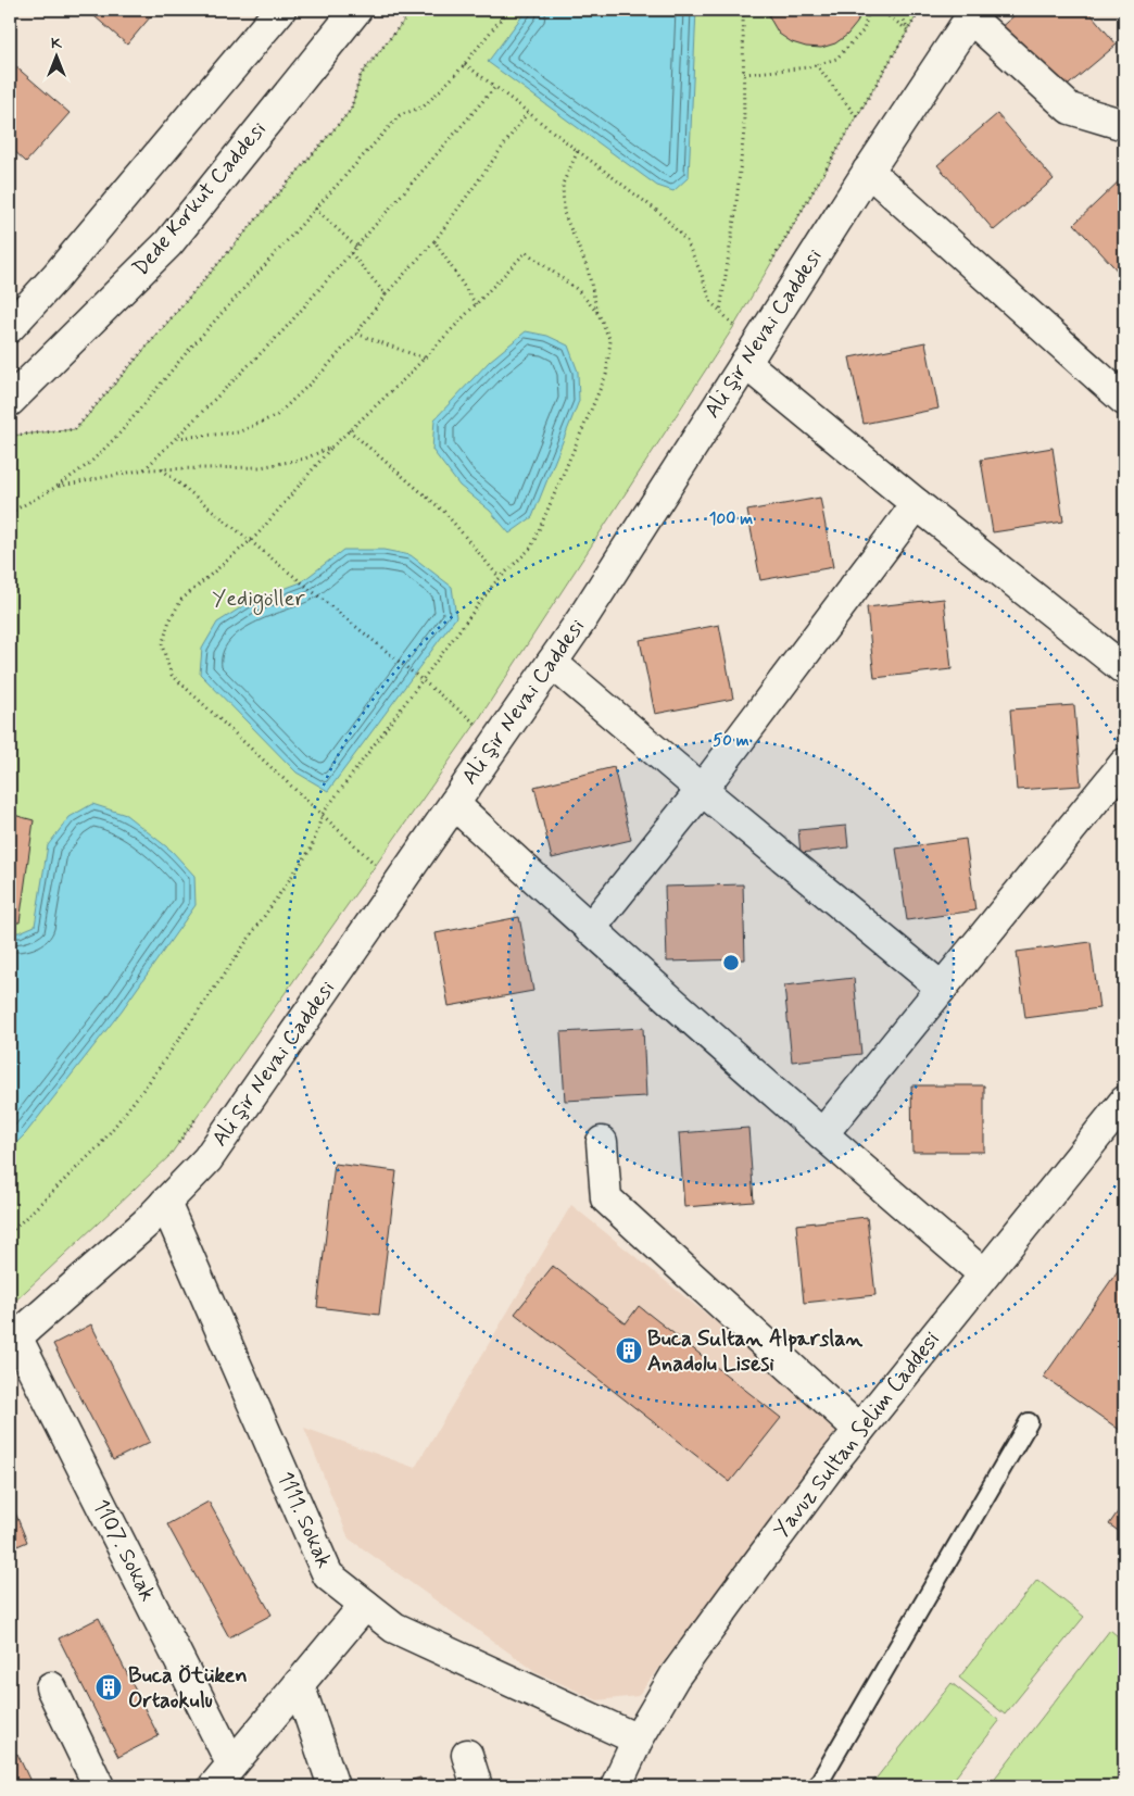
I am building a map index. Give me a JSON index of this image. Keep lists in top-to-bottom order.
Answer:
{
  "streets": {
    "street": [
      "Dede Korkut Caddesi",
      "Ali Şir Nevai Caddesi",
      "Yavuz Sultan Selim Caddesi",
      "1111. Sokak",
      "1107. Sokak"
    ]
  },
  "crossings": [
    ["Ali Şir Nevai Caddesi", "1111. Sokak"],
    ["Ali Şir Nevai Caddesi", "1107. Sokak"],
    ["Yavuz Sultan Selim Caddesi", "1111. Sokak"]
  ],
  "parks": ["Yedigöller"],
  "places": {
    "building": ["Buca Sultan Alparslan Anadolu Lisesi", "Buca Ötüken Ortaokulu"]
  },
  "north": "top",
  "rings": ["100 m", "50 m"]
}
